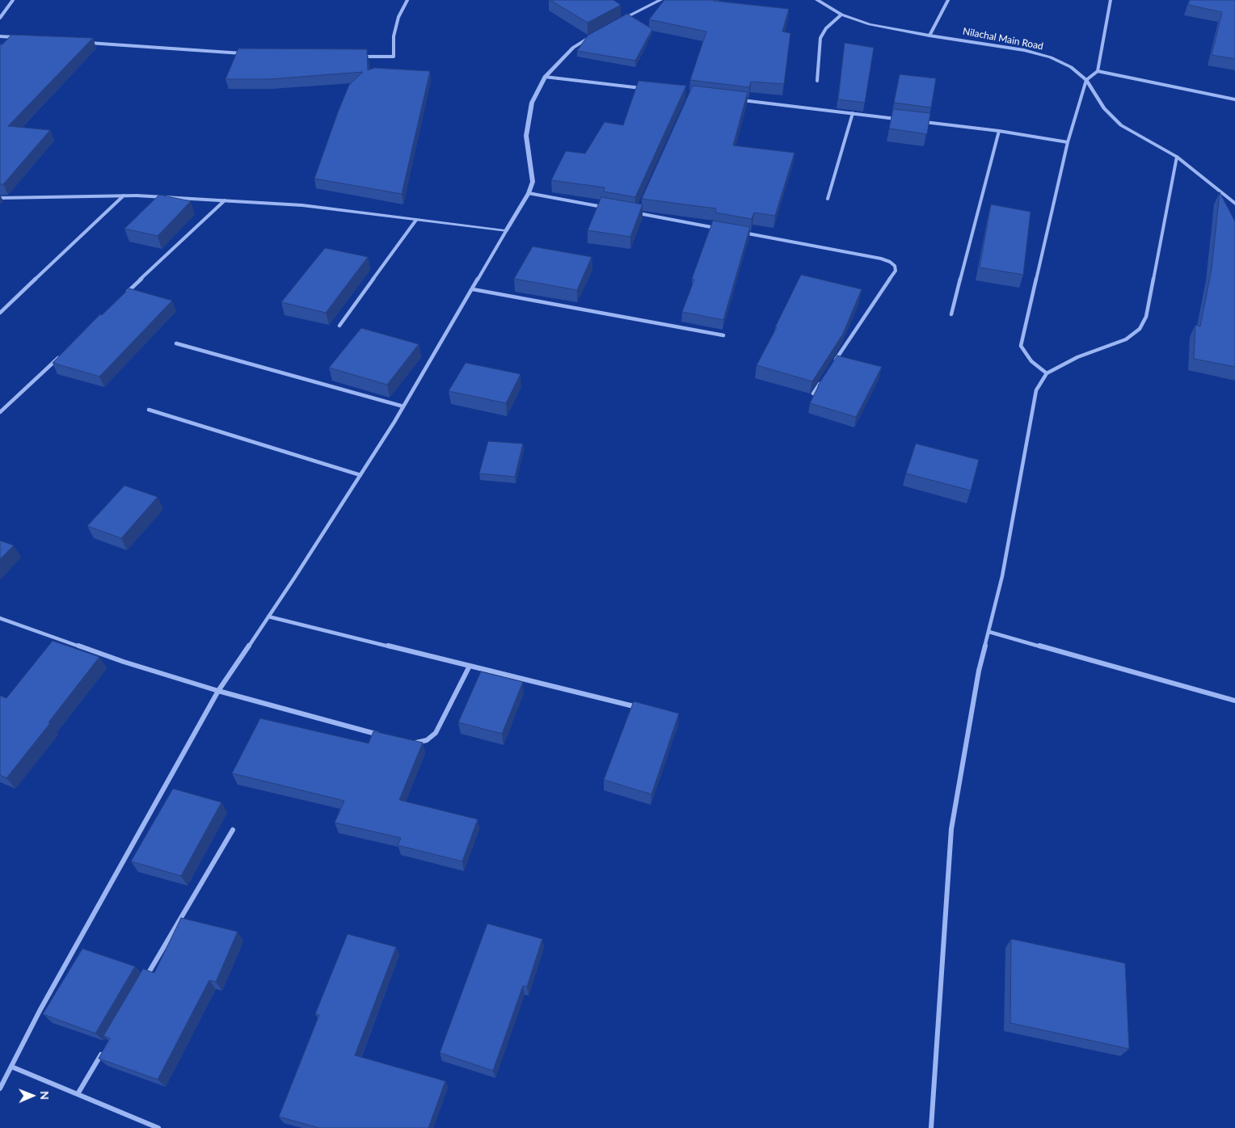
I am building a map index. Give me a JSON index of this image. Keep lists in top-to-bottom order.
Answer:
{
  "streets": {
    "street": ["Nilachal Main Road"]
  },
  "north": "right"
}
